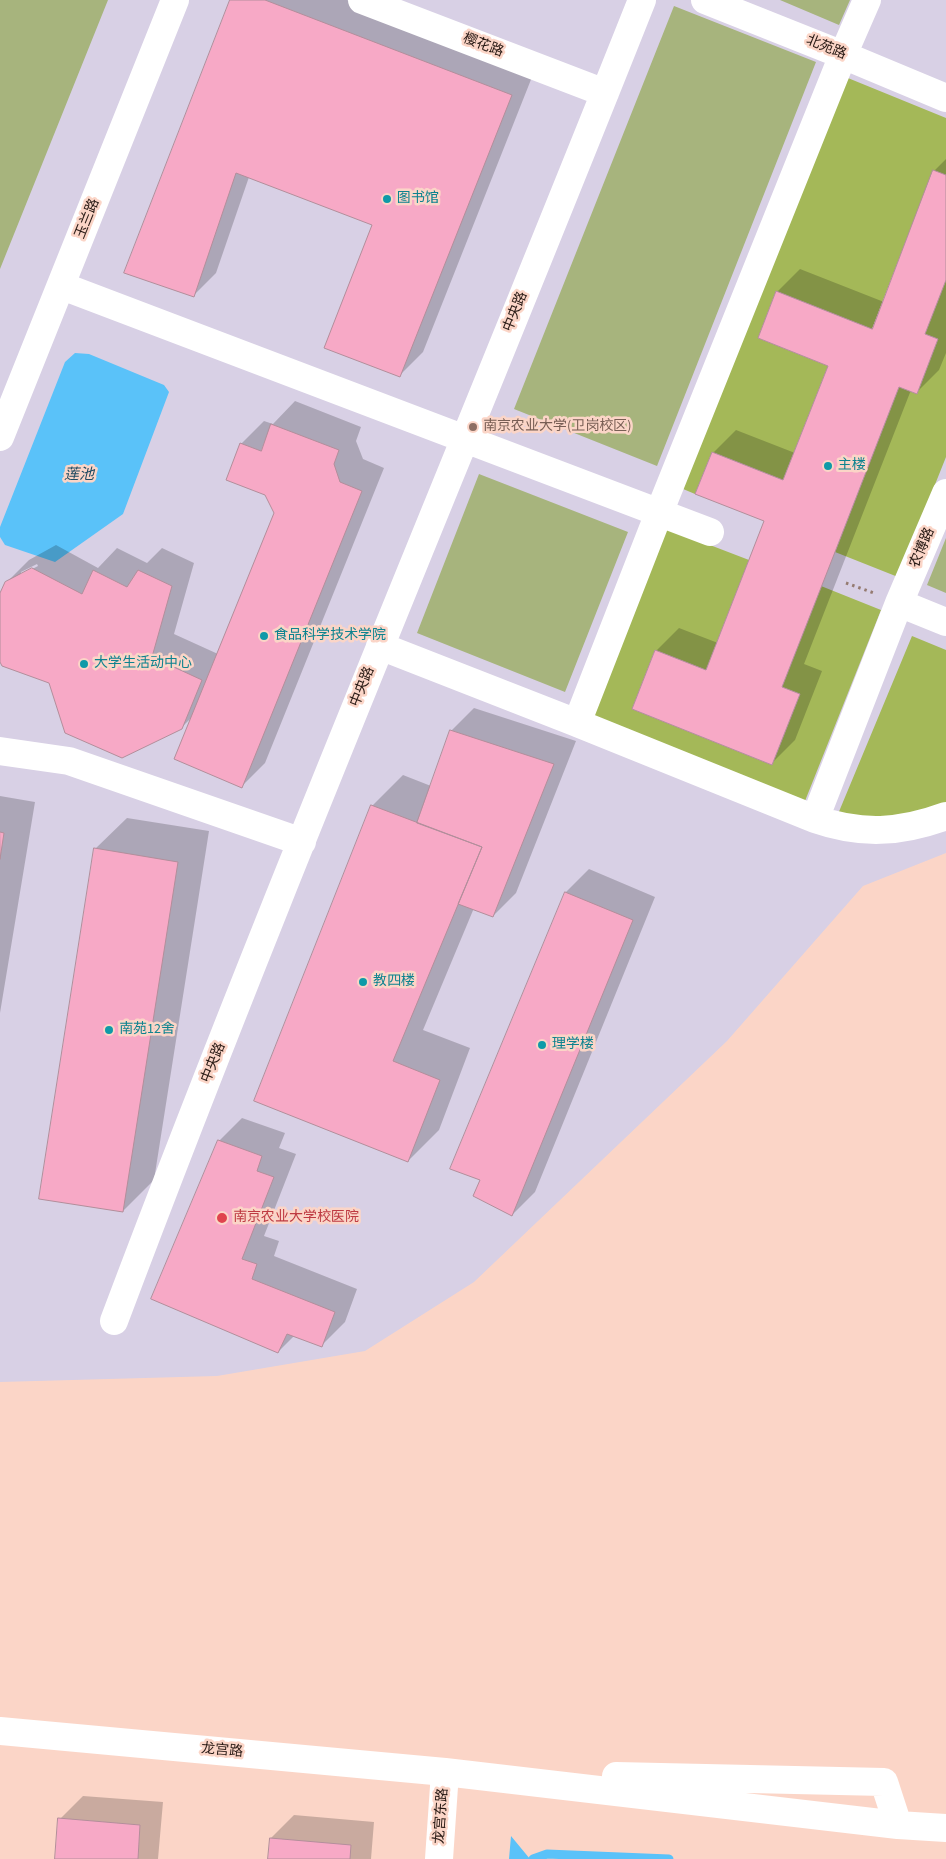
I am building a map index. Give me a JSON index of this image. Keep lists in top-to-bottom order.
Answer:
{
  "streets": {
    "street": [
      "樱花路",
      "北苑路",
      "玉兰路",
      "中央路",
      "农博路",
      "龙宫路",
      "龙宫东路"
    ]
  },
  "crossings": [
    ["樱花路", "中央路"],
    ["龙宫路", "龙宫东路"]
  ],
  "water": ["莲池"],
  "places": [
    "图书馆",
    "南京农业大学(卫岗校区)",
    "主楼",
    "食品科学技术学院",
    "大学生活动中心",
    "教四楼",
    "南苑12舍",
    "理学楼",
    "南京农业大学校医院"
  ]
}
